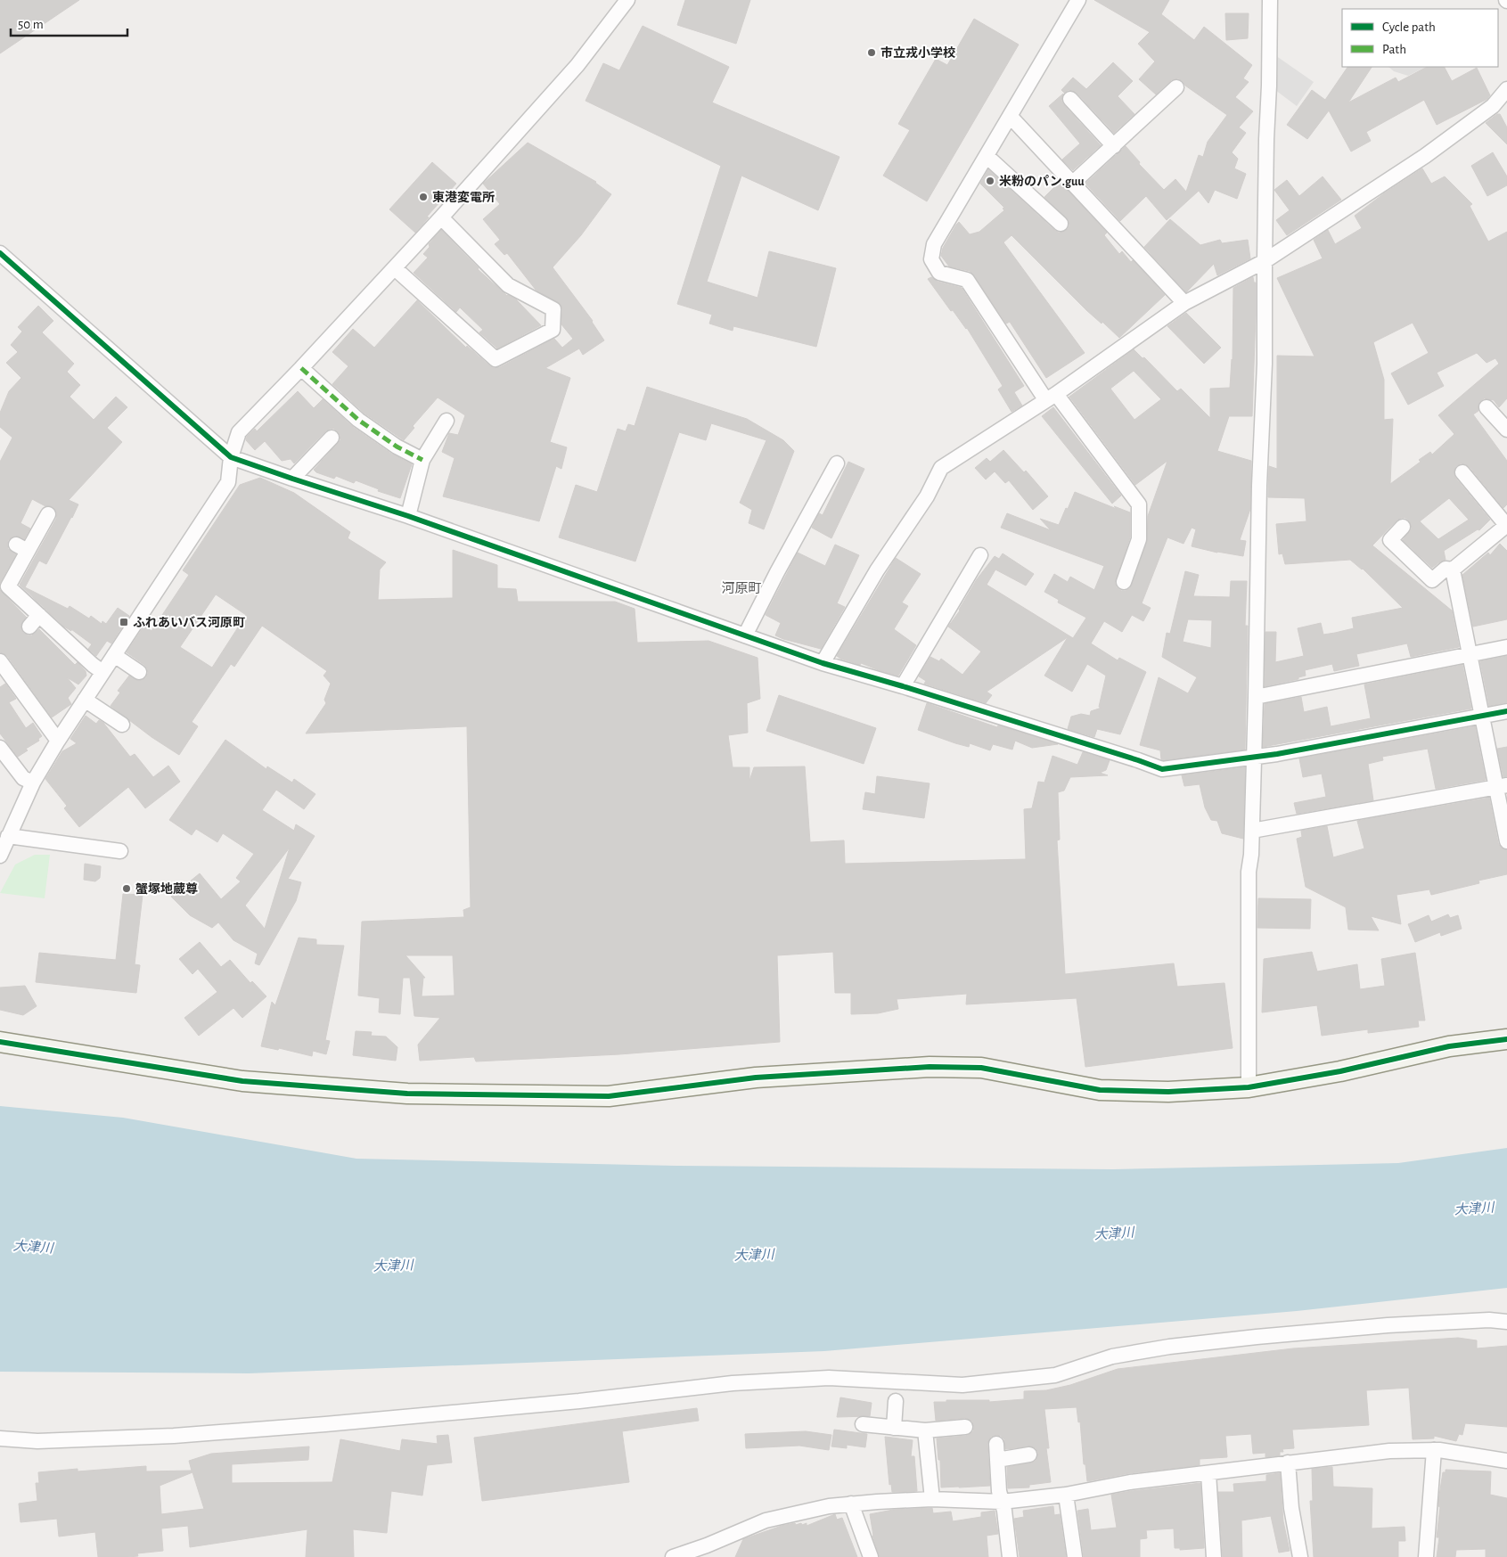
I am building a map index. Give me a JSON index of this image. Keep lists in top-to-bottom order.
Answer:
{
  "districts": ["河原町"],
  "water": ["大津川"],
  "places": {
    "other": [
      "市立戎小学校",
      "米粉のパン.guu",
      "東港変電所",
      "蟹塚地蔵尊"
    ],
    "transit": ["ふれあいバス河原町"]
  },
  "legend": ["Cycle path", "Path"],
  "scale_bar": "50 m"
}
